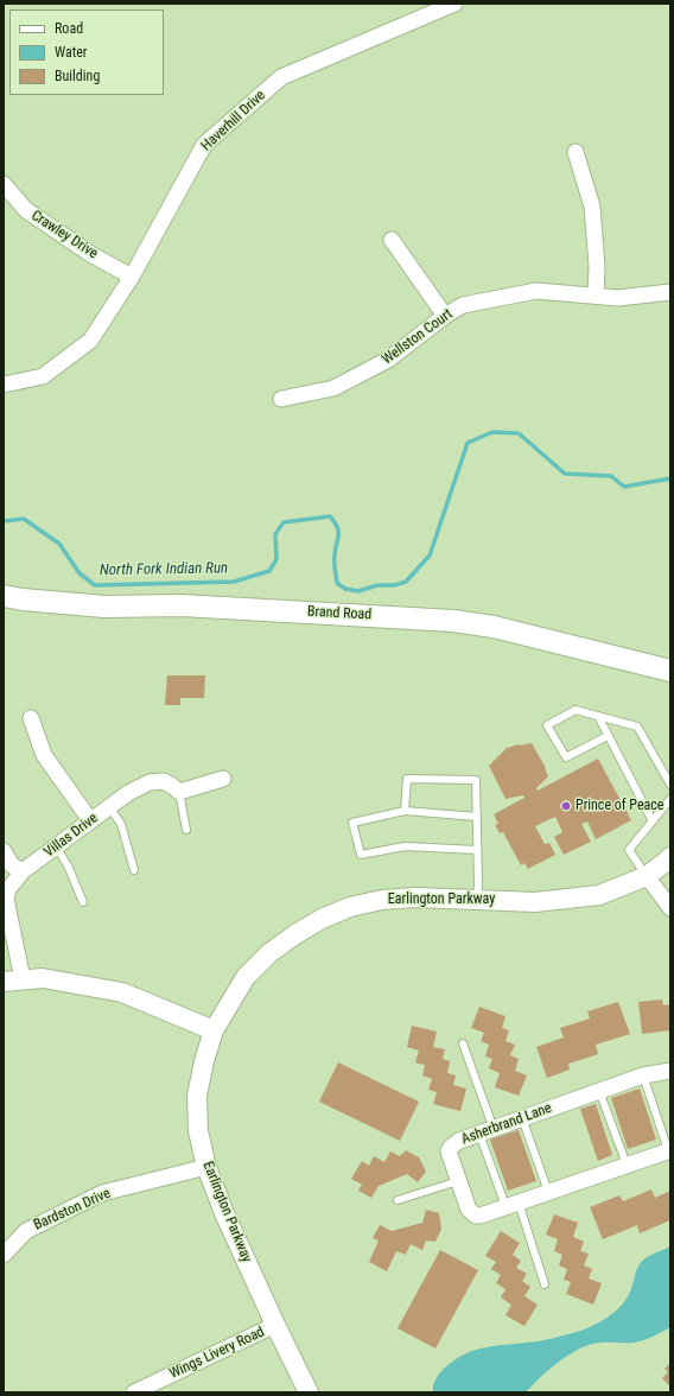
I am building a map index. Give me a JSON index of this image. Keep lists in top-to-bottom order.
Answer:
{
  "streets": {
    "main road": ["Brand Road"],
    "street": [
      "Haverhill Drive",
      "Crawley Drive",
      "Wellston Court",
      "Villas Drive",
      "Earlington Parkway",
      "Asherbrand Lane",
      "Bardston Drive",
      "Wings Livery Road"
    ]
  },
  "crossings": [
    ["Haverhill Drive", "Crawley Drive"],
    ["Earlington Parkway", "Bardston Drive"],
    ["Earlington Parkway", "Wings Livery Road"]
  ],
  "water": ["North Fork Indian Run"],
  "places": ["Prince of Peace"],
  "legend": ["Road", "Water", "Building"]
}
